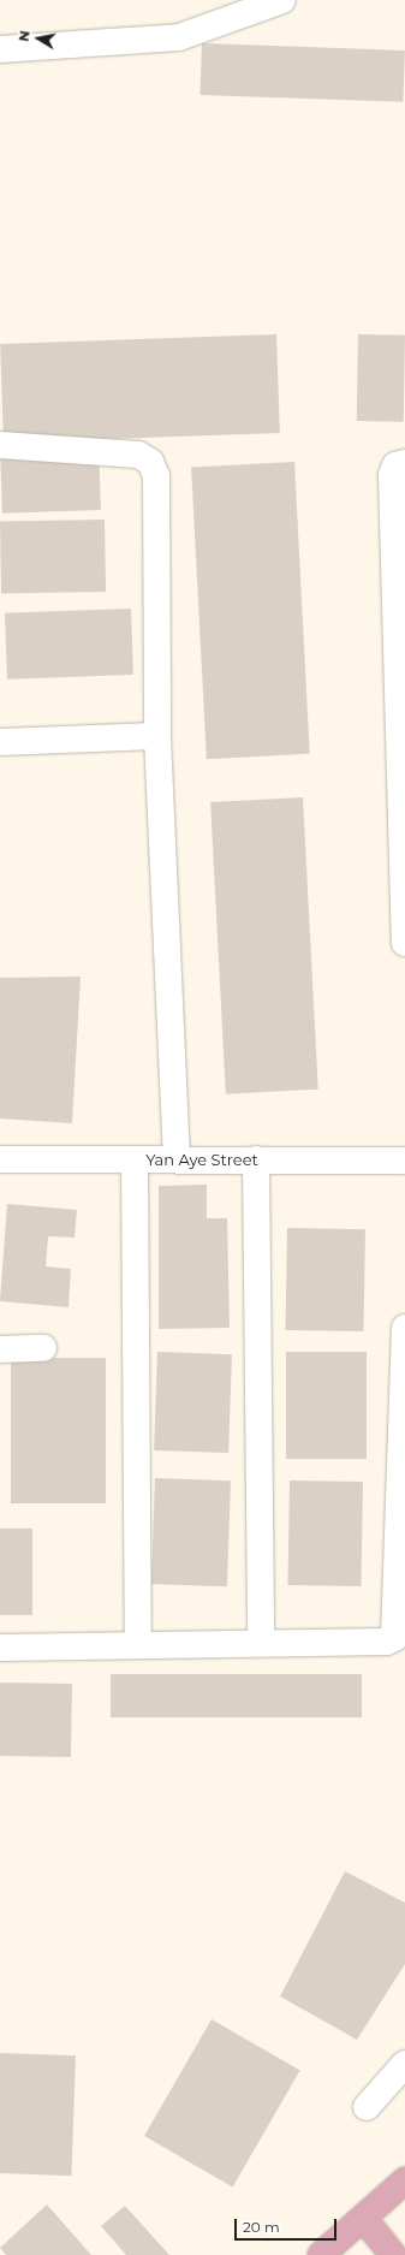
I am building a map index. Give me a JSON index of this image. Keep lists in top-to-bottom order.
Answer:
{
  "streets": {
    "street": ["Yan Aye Street"]
  },
  "scale_bar": "20 m",
  "north": "left"
}
